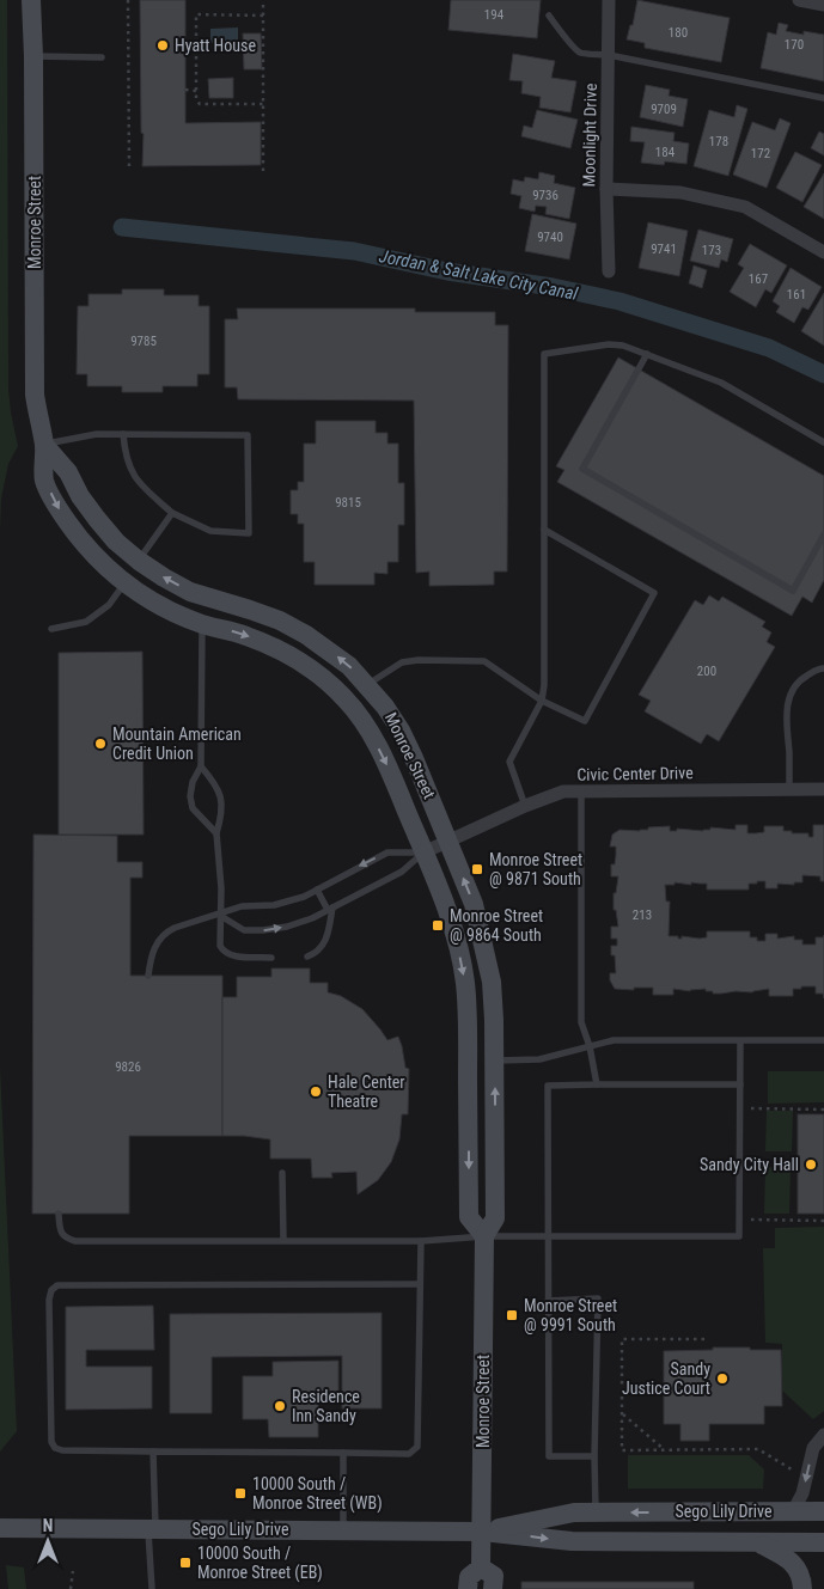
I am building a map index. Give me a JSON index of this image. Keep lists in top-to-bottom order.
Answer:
{
  "streets": {
    "street": [
      "Moonlight Drive",
      "Monroe Street",
      "Civic Center Drive",
      "Sego Lily Drive"
    ]
  },
  "crossings": [
    ["Monroe Street", "Civic Center Drive"],
    ["Monroe Street", "Sego Lily Drive"]
  ],
  "water": ["Jordan & Salt Lake City Canal"],
  "places": {
    "other": [
      "Hyatt House",
      "Mountain American Credit Union",
      "Hale Center Theatre",
      "Sandy City Hall",
      "Sandy Justice Court",
      "Residence Inn Sandy"
    ],
    "transit": [
      "Monroe Street @ 9871 South",
      "Monroe Street @ 9864 South",
      "Monroe Street @ 9991 South",
      "10000 South / Monroe Street (WB)",
      "10000 South / Monroe Street (EB)"
    ]
  },
  "house_numbers": [
    "194",
    "180",
    "170",
    "9709",
    "178",
    "184",
    "172",
    "9736",
    "9740",
    "9741",
    "173",
    "167",
    "161",
    "9785",
    "9815",
    "200",
    "213",
    "9826"
  ],
  "north": "top"
}
